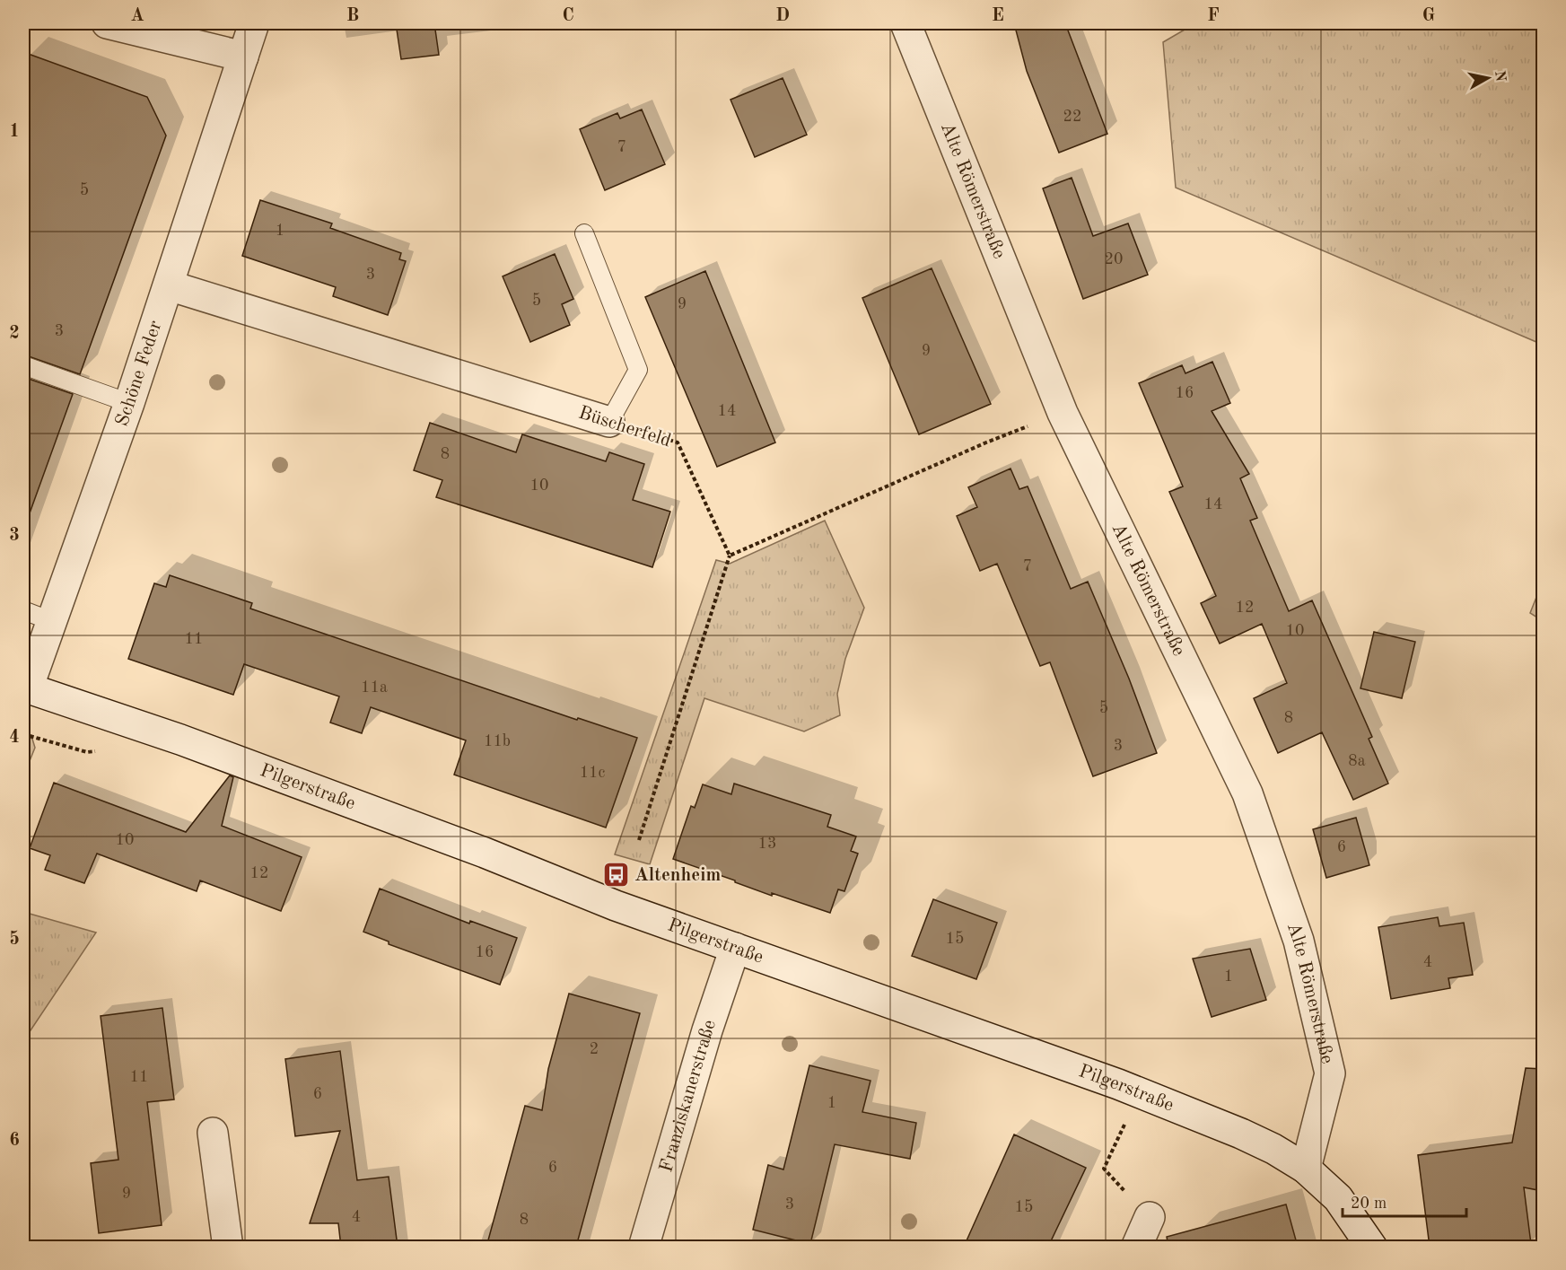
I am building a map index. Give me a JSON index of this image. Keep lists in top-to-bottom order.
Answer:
{
  "streets": {
    "street": [
      "Alte Römerstraße",
      "Schöne Feder",
      "Büscherfeld",
      "Pilgerstraße",
      "Franziskanerstraße"
    ]
  },
  "crossings": [
    ["Alte Römerstraße", "Pilgerstraße"],
    ["Schöne Feder", "Büscherfeld"],
    ["Schöne Feder", "Pilgerstraße"],
    ["Pilgerstraße", "Franziskanerstraße"]
  ],
  "places": {
    "bus stop": ["Altenheim"]
  },
  "house_numbers": [
    "22",
    "7",
    "5",
    "1",
    "20",
    "3",
    "5",
    "9",
    "3",
    "9",
    "16",
    "14",
    "8",
    "10",
    "14",
    "7",
    "12",
    "10",
    "11",
    "11a",
    "5",
    "8",
    "11b",
    "3",
    "8a",
    "11c",
    "10",
    "13",
    "6",
    "12",
    "15",
    "16",
    "4",
    "1",
    "2",
    "11",
    "6",
    "1",
    "6",
    "9",
    "3",
    "15",
    "4",
    "8"
  ],
  "scale_bar": "20 m",
  "north": "right",
  "grid": {
    "columns": [
      "A",
      "B",
      "C",
      "D",
      "E",
      "F",
      "G"
    ],
    "rows": [
      "1",
      "2",
      "3",
      "4",
      "5",
      "6"
    ]
  }
}
